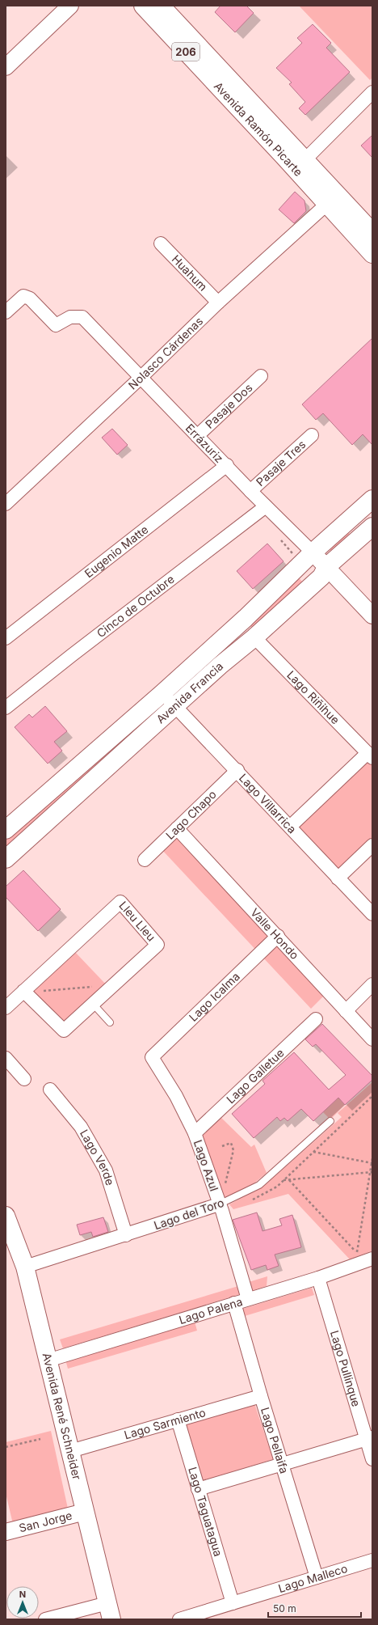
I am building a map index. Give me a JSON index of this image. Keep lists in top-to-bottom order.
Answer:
{
  "streets": {
    "main road": [
      "206",
      "Avenida Ramón Picarte",
      "Avenida Francia",
      "Avenida René Schneider"
    ],
    "street": [
      "Huahum",
      "Nolasco Cárdenas",
      "Pasaje Dos",
      "Errázuriz",
      "Pasaje Tres",
      "Eugenio Matte",
      "Cinco de Octubre",
      "Lago Riñihue",
      "Lago Villarrica",
      "Lago Chapo",
      "Lleu Lleu",
      "Valle Hondo",
      "Lago Icalma",
      "Lago Galletue",
      "Lago Verde",
      "Lago Azul",
      "Lago del Toro",
      "Lago Palena",
      "Lago Pullinque",
      "Lago Sarmiento",
      "Lago Pellaifa",
      "Lago Taguatagua",
      "San Jorge",
      "Lago Malleco"
    ]
  },
  "crossings": [
    ["Avenida Ramón Picarte", "Nolasco Cárdenas"],
    ["Huahum", "Nolasco Cárdenas"],
    ["Nolasco Cárdenas", "Errázuriz"],
    ["Pasaje Dos", "Errázuriz"],
    ["Errázuriz", "Pasaje Tres"],
    ["Errázuriz", "Eugenio Matte"],
    ["Errázuriz", "Cinco de Octubre"],
    ["Errázuriz", "Avenida Francia"],
    ["Avenida Francia", "Lago Riñihue"],
    ["Avenida Francia", "Lago Villarrica"],
    ["Lago Villarrica", "Lago Chapo"],
    ["Lago Chapo", "Valle Hondo"],
    ["Valle Hondo", "Lago Icalma"],
    ["Lago Icalma", "Lago Azul"],
    ["Lago Galletue", "Lago Azul"],
    ["Lago Verde", "Lago del Toro"],
    ["Lago Azul", "Lago del Toro"],
    ["Lago Azul", "Lago Palena"],
    ["Lago del Toro", "Avenida René Schneider"],
    ["Lago Palena", "Lago Pullinque"],
    ["Lago Palena", "Avenida René Schneider"],
    ["Lago Palena", "Lago Pellaifa"],
    ["Avenida René Schneider", "Lago Sarmiento"],
    ["Avenida René Schneider", "San Jorge"],
    ["Lago Sarmiento", "Lago Pellaifa"],
    ["Lago Sarmiento", "Lago Taguatagua"],
    ["Lago Pellaifa", "Lago Malleco"],
    ["Lago Taguatagua", "Lago Malleco"]
  ],
  "scale_bar": "50 m",
  "north": "top"
}
